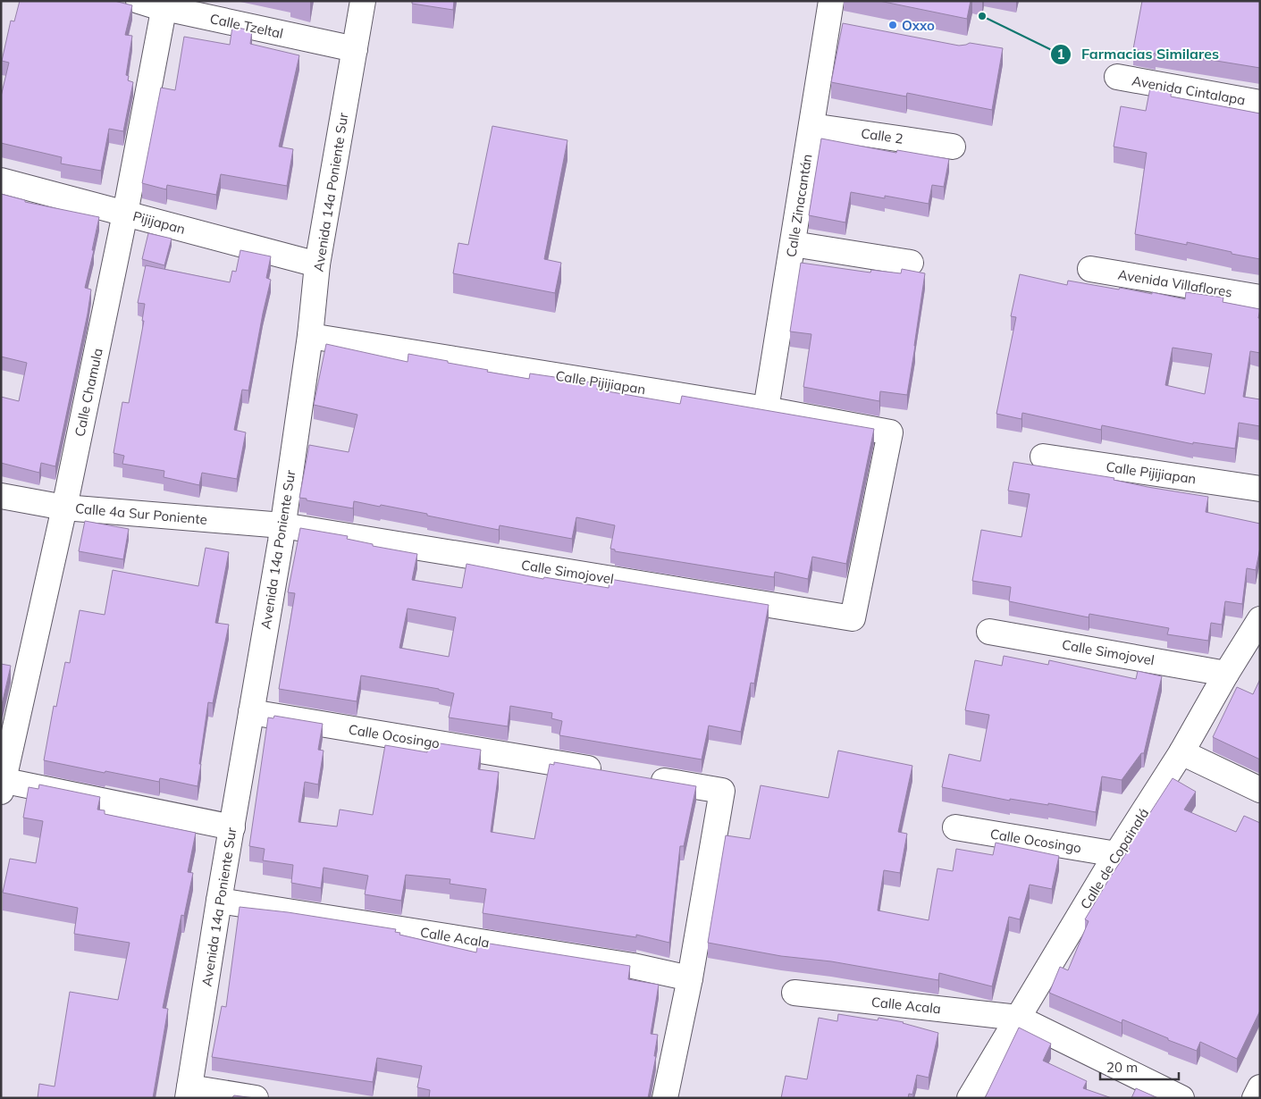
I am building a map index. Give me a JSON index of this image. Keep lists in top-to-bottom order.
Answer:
{
  "streets": {
    "street": [
      "Calle Tzeltal",
      "Avenida Cintalapa",
      "Calle 2",
      "Avenida 14a Poniente Sur",
      "Calle Zinacantán",
      "Pijijapan",
      "Avenida Villaflores",
      "Calle Pijijiapan",
      "Calle Chamula",
      "Calle 4a Sur Poniente",
      "Calle Simojovel",
      "Calle Ocosingo",
      "Calle de Copainalá",
      "Calle Acala"
    ]
  },
  "crossings": [
    ["Calle Tzeltal", "Avenida 14a Poniente Sur"],
    ["Calle Tzeltal", "Calle Chamula"],
    ["Calle 2", "Calle Zinacantán"],
    ["Avenida 14a Poniente Sur", "Pijijapan"],
    ["Avenida 14a Poniente Sur", "Calle Pijijiapan"],
    ["Avenida 14a Poniente Sur", "Calle 4a Sur Poniente"],
    ["Avenida 14a Poniente Sur", "Calle Simojovel"],
    ["Avenida 14a Poniente Sur", "Calle Ocosingo"],
    ["Avenida 14a Poniente Sur", "Calle Acala"],
    ["Calle Zinacantán", "Calle Pijijiapan"],
    ["Pijijapan", "Calle Chamula"],
    ["Calle Pijijiapan", "Calle Simojovel"],
    ["Calle Chamula", "Calle 4a Sur Poniente"],
    ["Calle 4a Sur Poniente", "Calle Simojovel"],
    ["Calle Simojovel", "Calle de Copainalá"],
    ["Calle Ocosingo", "Calle de Copainalá"],
    ["Calle de Copainalá", "Calle Acala"]
  ],
  "places": ["Farmacias Similares", "Oxxo"],
  "scale_bar": "20 m"
}
